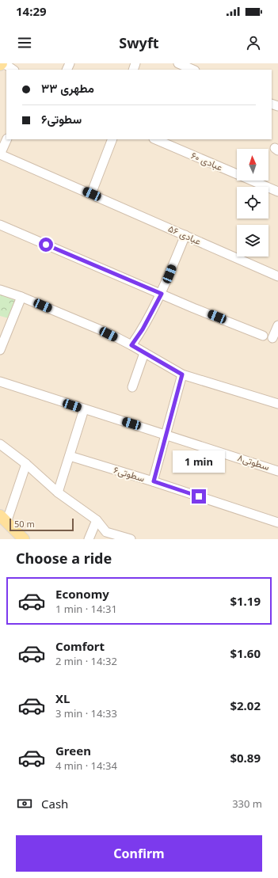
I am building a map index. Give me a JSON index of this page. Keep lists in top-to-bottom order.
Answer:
{
  "streets": {
    "street": [
      "عبادی ۶۰",
      "عبادی ۵۶",
      "سطوتی۸",
      "سطوتی۶"
    ]
  },
  "scale_bar": "50 m",
  "north": "top",
  "page": {
    "status": "14:29",
    "header": "Swyft",
    "banner": ["مطهری ۳۳", "سطوتی۶"],
    "bubble": "1 min",
    "scale": "50 m",
    "heading": "Choose a ride",
    "list": [
      {
        "name": "Economy",
        "note": "1 min · 14:31",
        "value": "$1.19"
      },
      {
        "name": "Comfort",
        "note": "2 min · 14:32",
        "value": "$1.60"
      },
      {
        "name": "XL",
        "note": "3 min · 14:33",
        "value": "$2.02"
      },
      {
        "name": "Green",
        "note": "4 min · 14:34",
        "value": "$0.89"
      }
    ],
    "pay": ["Cash", "330 m"],
    "buttons": "Confirm"
  }
}
